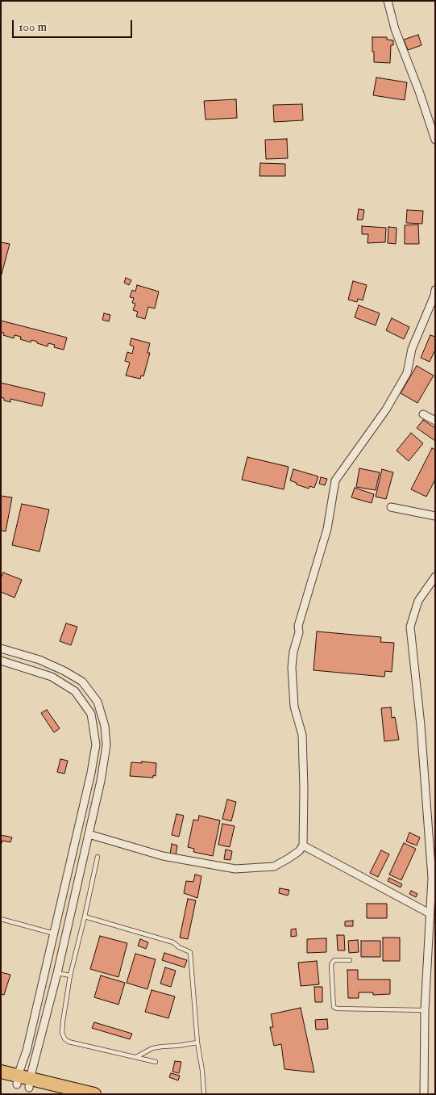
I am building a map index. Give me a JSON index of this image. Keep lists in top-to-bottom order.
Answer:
{
  "scale_bar": "100 m"
}
